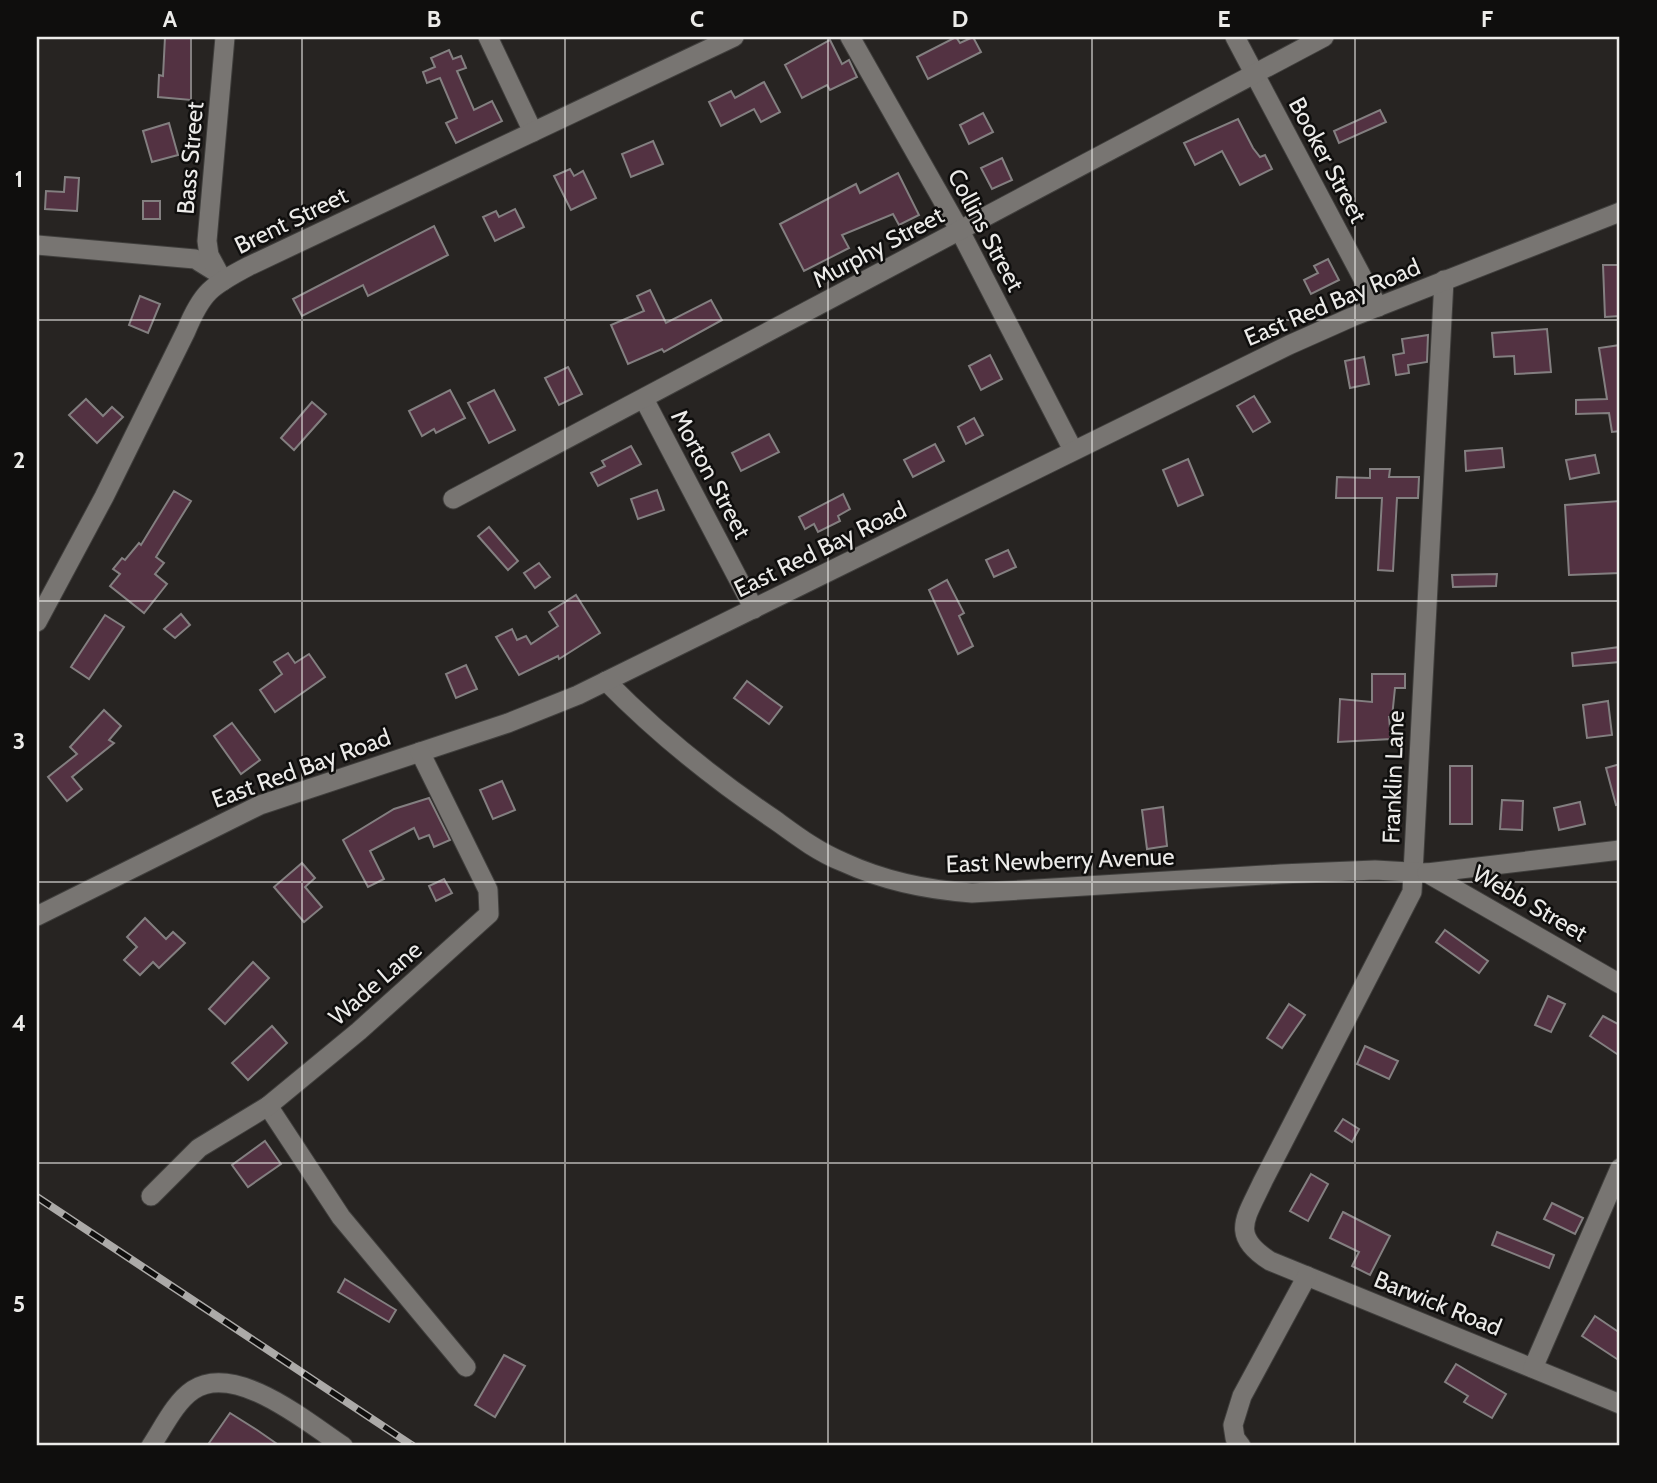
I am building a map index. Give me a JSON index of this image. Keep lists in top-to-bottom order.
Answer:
{
  "streets": {
    "street": [
      "Bass Street",
      "Booker Street",
      "Brent Street",
      "Collins Street",
      "Murphy Street",
      "East Red Bay Road",
      "Morton Street",
      "Franklin Lane",
      "East Newberry Avenue",
      "Webb Street",
      "Wade Lane",
      "Barwick Road"
    ]
  },
  "crossings": [
    ["Bass Street", "Brent Street"],
    ["Booker Street", "Murphy Street"],
    ["Booker Street", "East Red Bay Road"],
    ["Collins Street", "Murphy Street"],
    ["Collins Street", "East Red Bay Road"],
    ["Murphy Street", "Morton Street"],
    ["East Red Bay Road", "Morton Street"],
    ["East Red Bay Road", "Franklin Lane"],
    ["East Red Bay Road", "East Newberry Avenue"],
    ["East Red Bay Road", "Wade Lane"],
    ["Franklin Lane", "East Newberry Avenue"],
    ["Franklin Lane", "Webb Street"],
    ["Franklin Lane", "Barwick Road"],
    ["East Newberry Avenue", "Webb Street"]
  ],
  "grid": {
    "columns": [
      "A",
      "B",
      "C",
      "D",
      "E",
      "F"
    ],
    "rows": [
      "1",
      "2",
      "3",
      "4",
      "5"
    ]
  }
}
